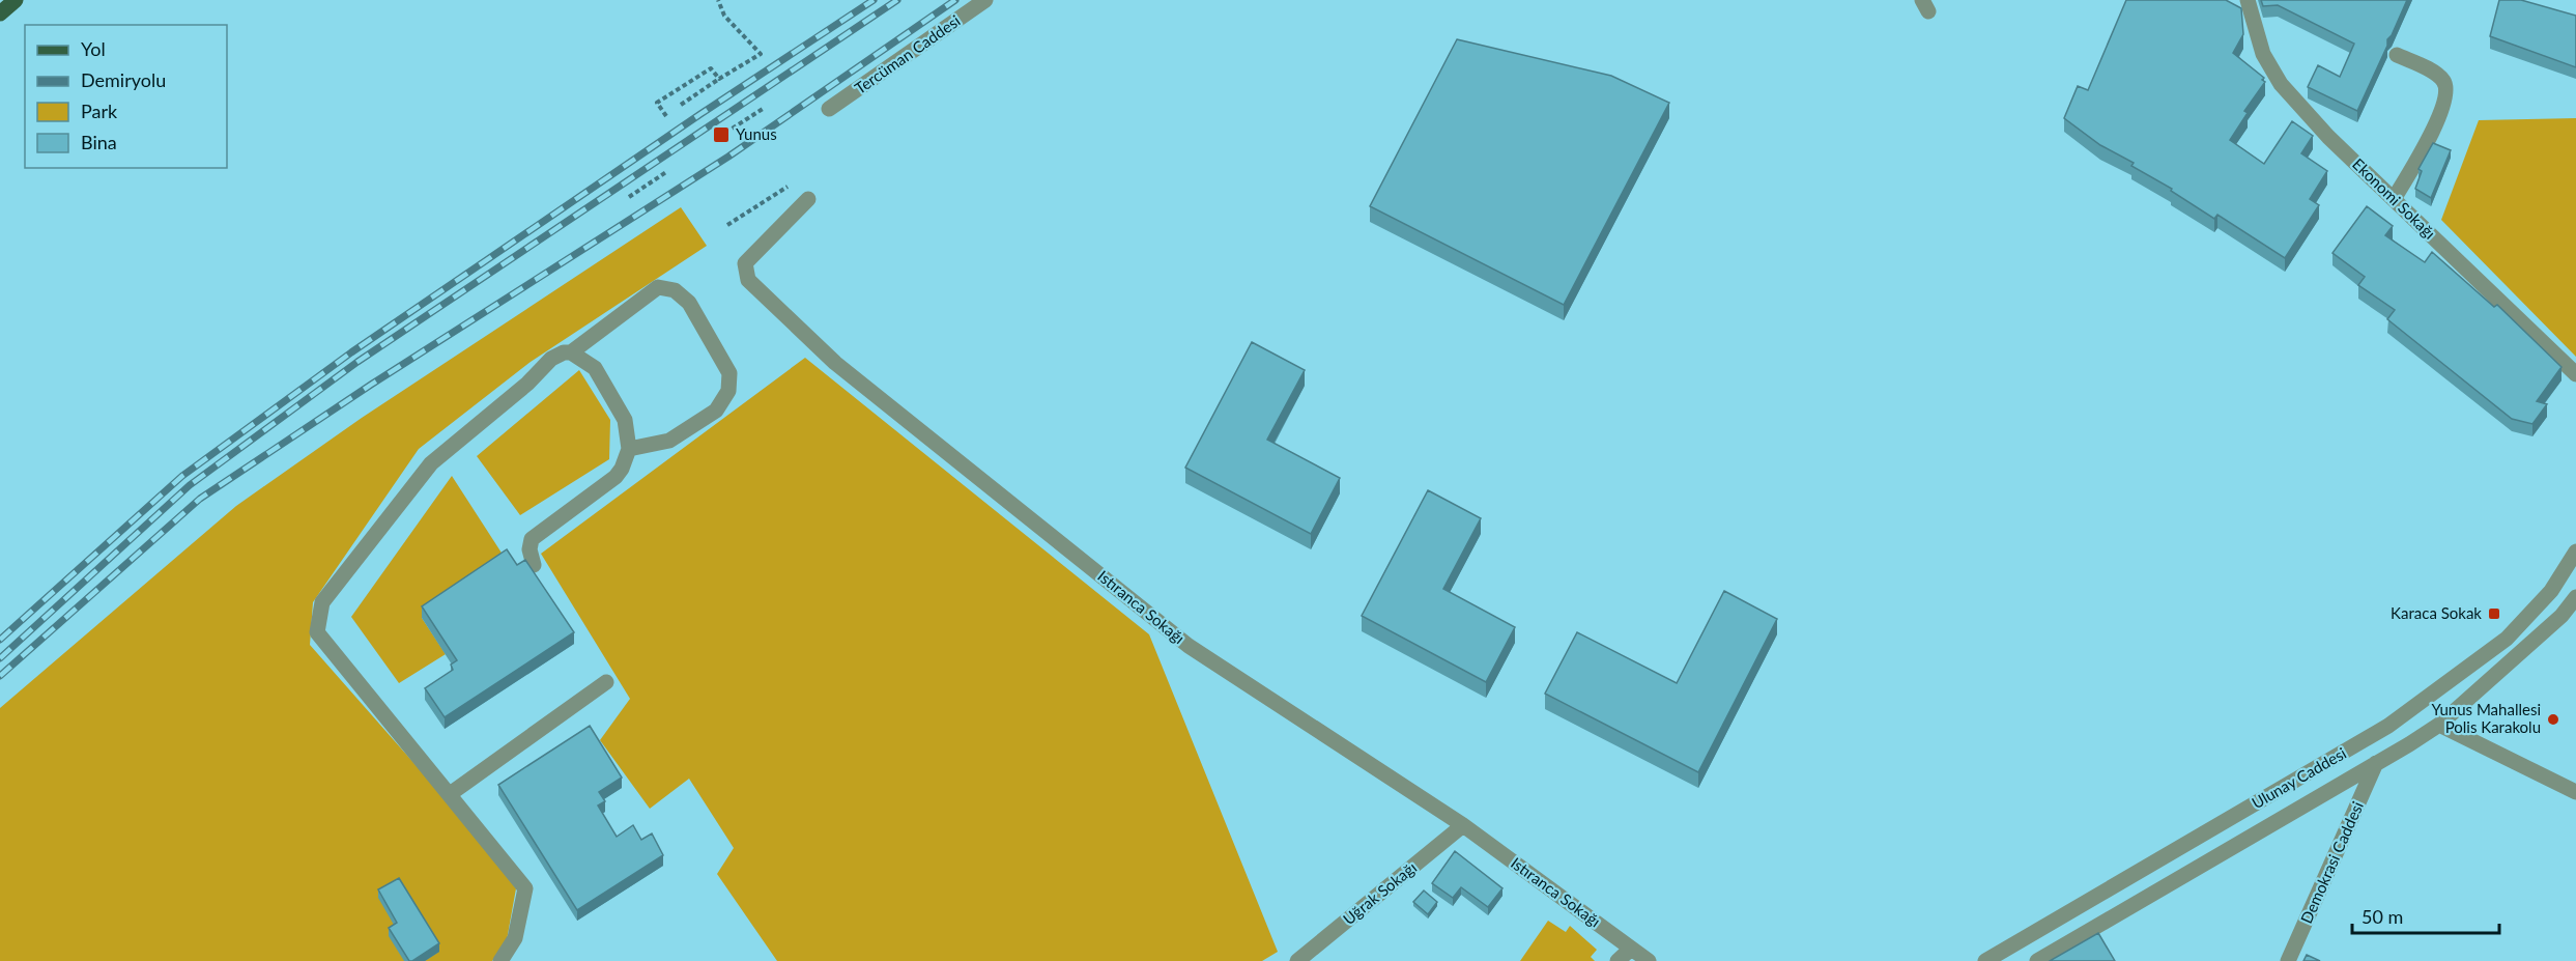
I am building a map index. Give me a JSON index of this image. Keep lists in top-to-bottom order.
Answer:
{
  "streets": {
    "street": [
      "Tercüman Caddesi",
      "Ekonomi Sokağı",
      "Istıranca Sokağı",
      "Ulunay Caddesi",
      "Demokrasi Caddesi",
      "Uğrak Sokağı"
    ]
  },
  "crossings": [
    ["Istıranca Sokağı", "Uğrak Sokağı"],
    ["Ulunay Caddesi", "Demokrasi Caddesi"]
  ],
  "places": {
    "transit": ["Yunus", "Karaca Sokak"],
    "other": ["Yunus Mahallesi Polis Karakolu"]
  },
  "legend": [
    "Yol",
    "Demiryolu",
    "Park",
    "Bina"
  ],
  "scale_bar": "50 m"
}
